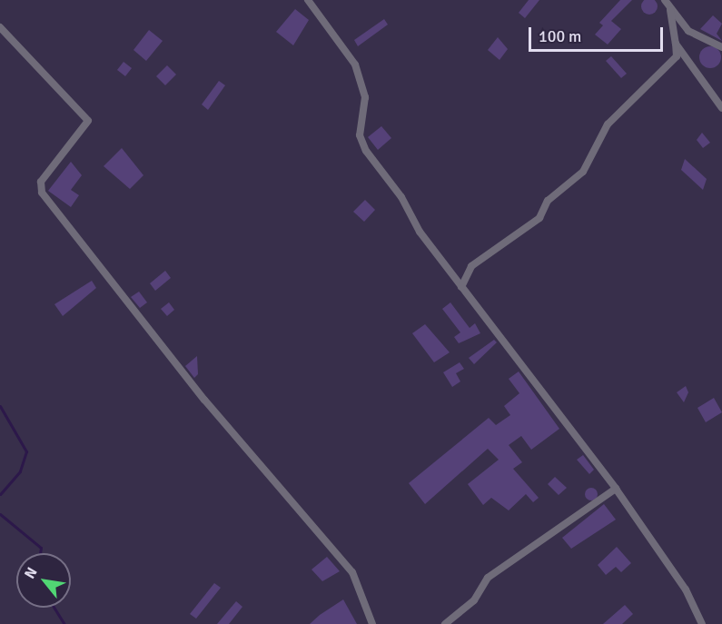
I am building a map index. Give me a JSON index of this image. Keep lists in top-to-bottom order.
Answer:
{
  "scale_bar": "100 m",
  "north": "top left"
}
